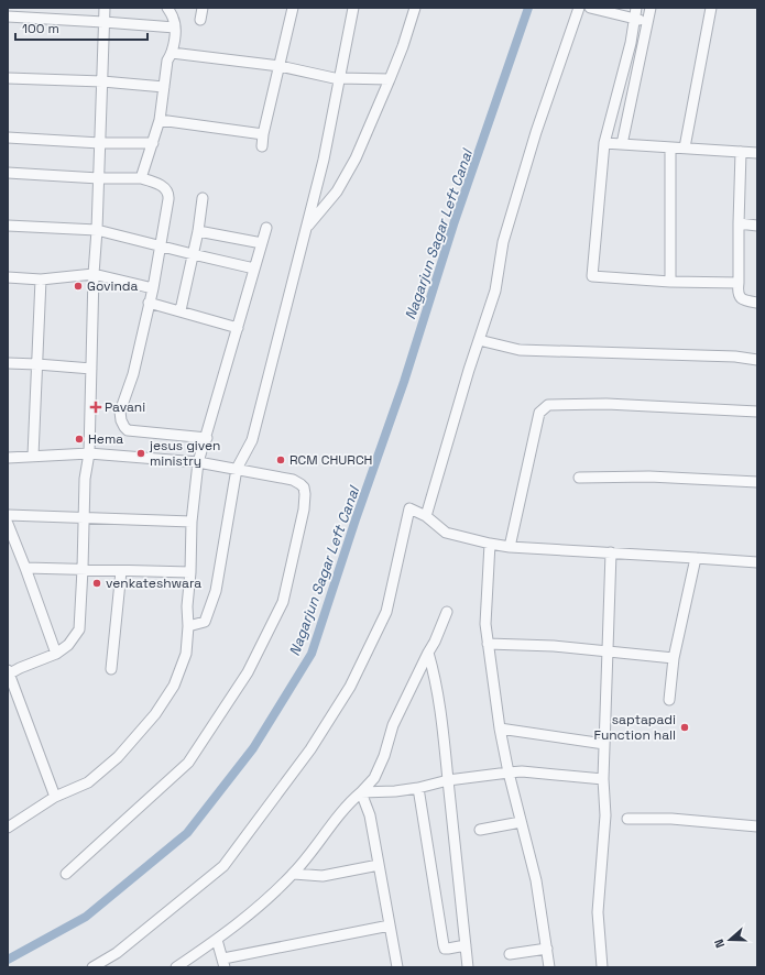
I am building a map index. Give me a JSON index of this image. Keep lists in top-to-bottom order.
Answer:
{
  "water": ["Nagarjun Sagar Left Canal"],
  "places": {
    "other": [
      "Govinda",
      "Hema",
      "jesus given ministry",
      "RCM CHURCH",
      "venkateshwara",
      "saptapadi Function hall"
    ],
    "health": ["Pavani"]
  },
  "scale_bar": "100 m",
  "north": "left"
}
